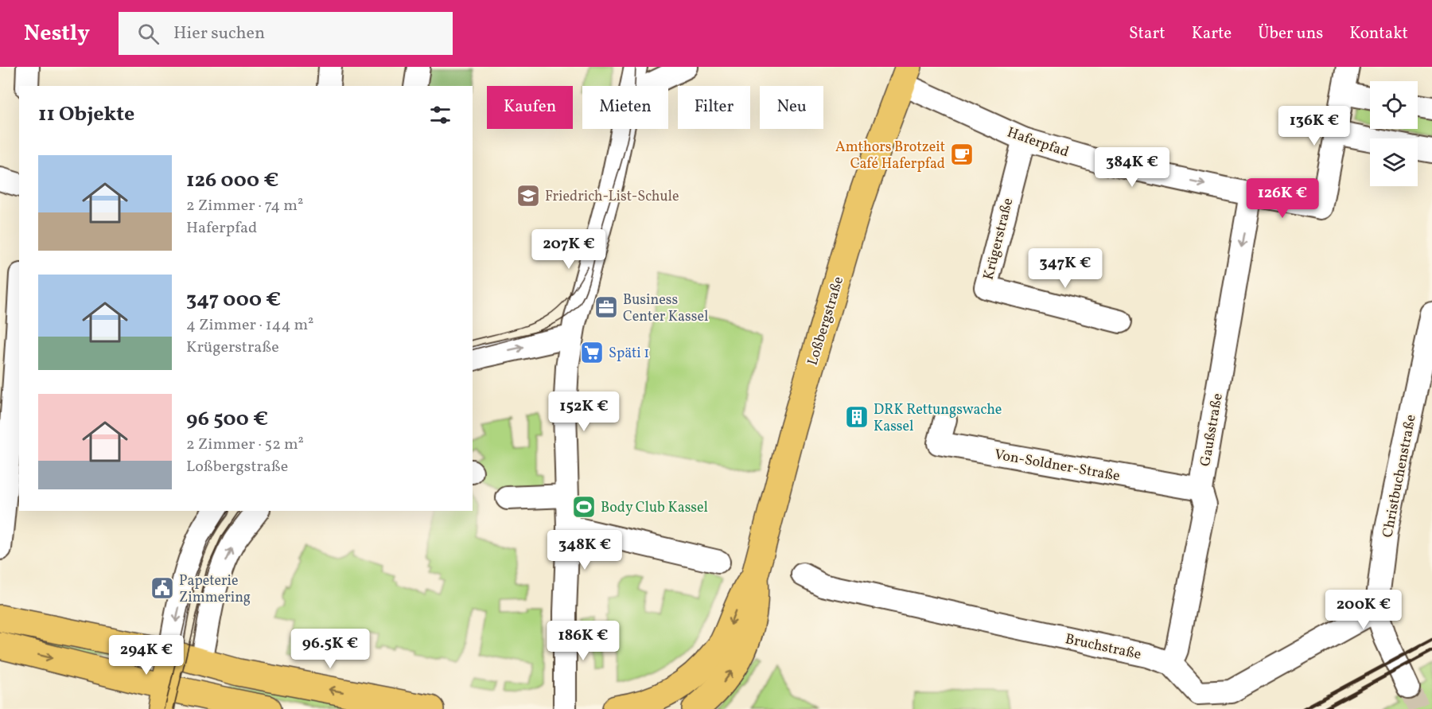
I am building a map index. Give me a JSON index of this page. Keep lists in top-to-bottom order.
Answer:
{
  "streets": {
    "main road": ["Loßbergstraße"],
    "street": [
      "Haferpfad",
      "Krügerstraße",
      "Gaußstraße",
      "Von-Soldner-Straße",
      "Christbuchenstraße",
      "Bruchstraße"
    ]
  },
  "crossings": [
    ["Haferpfad", "Krügerstraße"],
    ["Haferpfad", "Loßbergstraße"],
    ["Haferpfad", "Gaußstraße"],
    ["Gaußstraße", "Von-Soldner-Straße"],
    ["Gaußstraße", "Bruchstraße"],
    ["Christbuchenstraße", "Bruchstraße"]
  ],
  "one_way": ["Haferpfad", "Gaußstraße"],
  "places": {
    "cafe": ["Amthors Brotzeit Café Haferpfad"],
    "school or university": ["Friedrich-List-Schule"],
    "office": ["Business Center Kassel"],
    "supermarket": ["Späti 1"],
    "building": ["DRK Rettungswache Kassel"],
    "sports": ["Body Club Kassel"],
    "public building": ["Papeterie Zimmering"]
  },
  "page": {
    "header": "Nestly",
    "search": "Hier suchen",
    "nav": [
      "Start",
      "Karte",
      "Über uns",
      "Kontakt"
    ],
    "chip": [
      "Kaufen",
      "Mieten",
      "Filter",
      "Neu"
    ],
    "heading": "11 Objekte",
    "price": [
      "136K €",
      "384K €",
      "126K €",
      "207K €",
      "347K €",
      "152K €",
      "348K €",
      "200K €",
      "186K €",
      "96.5K €",
      "294K €"
    ],
    "list": [
      {
        "name": "126 000 €",
        "note": "2 Zimmer · 74 m² · Haferpfad"
      },
      {
        "name": "347 000 €",
        "note": "4 Zimmer · 144 m² · Krügerstraße"
      },
      {
        "name": "96 500 €",
        "note": "2 Zimmer · 52 m² · Loßbergstraße"
      }
    ]
  }
}
